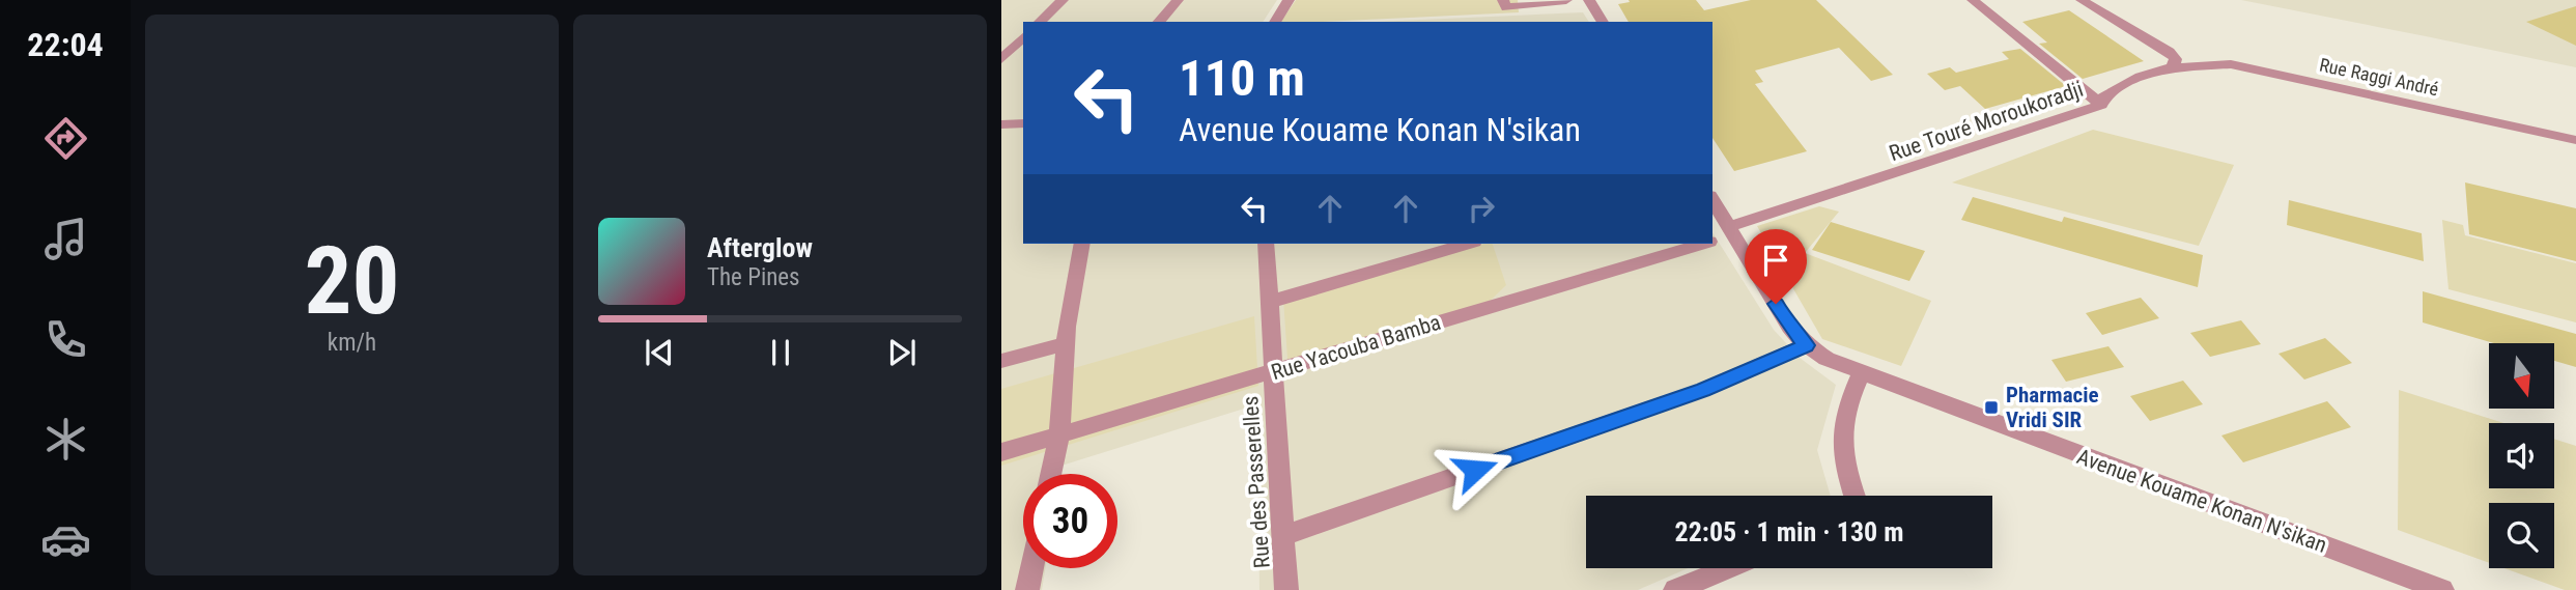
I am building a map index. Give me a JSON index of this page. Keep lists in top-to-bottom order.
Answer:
{
  "streets": {
    "street": [
      "Rue Raggi André",
      "Rue Touré Moroukoradji",
      "Rue Yacouba Bamba",
      "Rue des Passerelles",
      "Avenue Kouame Konan N'sikan"
    ]
  },
  "crossings": [
    ["Rue Raggi André", "Rue Touré Moroukoradji"],
    ["Rue Touré Moroukoradji", "Rue Yacouba Bamba"],
    ["Rue Touré Moroukoradji", "Avenue Kouame Konan N'sikan"],
    ["Rue Yacouba Bamba", "Rue des Passerelles"],
    ["Rue Yacouba Bamba", "Avenue Kouame Konan N'sikan"]
  ],
  "places": {
    "transit": ["Pharmacie Vridi SIR"]
  },
  "north": "bottom",
  "page": {
    "tabs": "22:04",
    "tile": ["20", "km/h"],
    "turn": ["110 m", "Avenue Kouame Konan N'sikan"],
    "song": ["Afterglow", "The Pines"],
    "limit": "30",
    "trip": "22:05 · 1 min · 130 m"
  }
}
